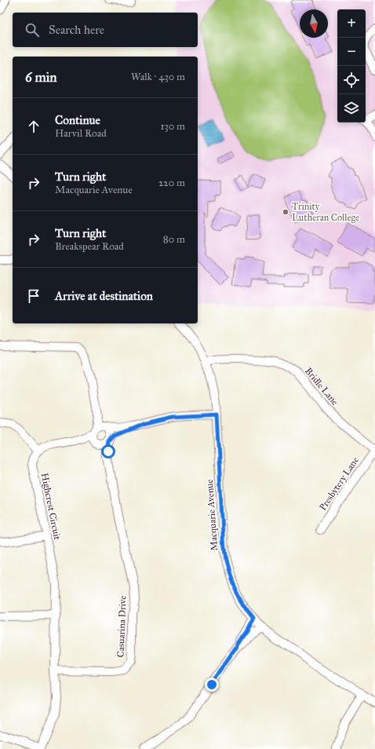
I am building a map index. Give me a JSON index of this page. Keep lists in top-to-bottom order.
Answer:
{
  "streets": {
    "street": [
      "Bridle Lane",
      "Presbytery Lane",
      "Highcrest Circuit",
      "Macquarie Avenue",
      "Casuarina Drive"
    ]
  },
  "crossings": [
    ["Bridle Lane", "Presbytery Lane"],
    ["Bridle Lane", "Macquarie Avenue"],
    ["Highcrest Circuit", "Casuarina Drive"]
  ],
  "places": ["Trinity Lutheran College"],
  "north": "bottom",
  "page": {
    "map_buttons": ["+", "−"],
    "search": "Search here",
    "heading": ["6 min", "Walk · 430 m"],
    "list": [
      ["Continue", "Harvil Road", "130 m"],
      ["Turn right", "Macquarie Avenue", "220 m"],
      ["Turn right", "Breakspear Road", "80 m"],
      "Arrive at destination"
    ]
  }
}
